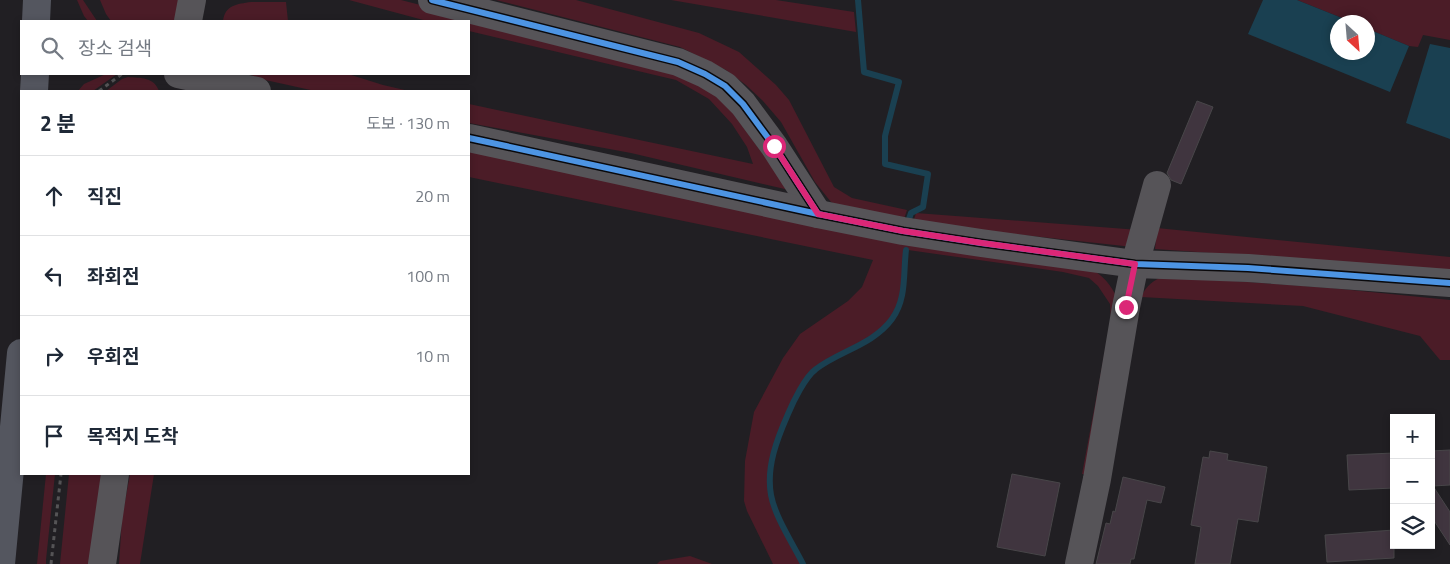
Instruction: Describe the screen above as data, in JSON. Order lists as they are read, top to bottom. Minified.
{"north":"bottom right","page":{"search":"장소 검색","heading":["2 분","도보 · 130 m"],"list":[["직진","20 m"],["좌회전","100 m"],["우회전","10 m"],"목적지 도착"],"map_buttons":["+","−"]}}
